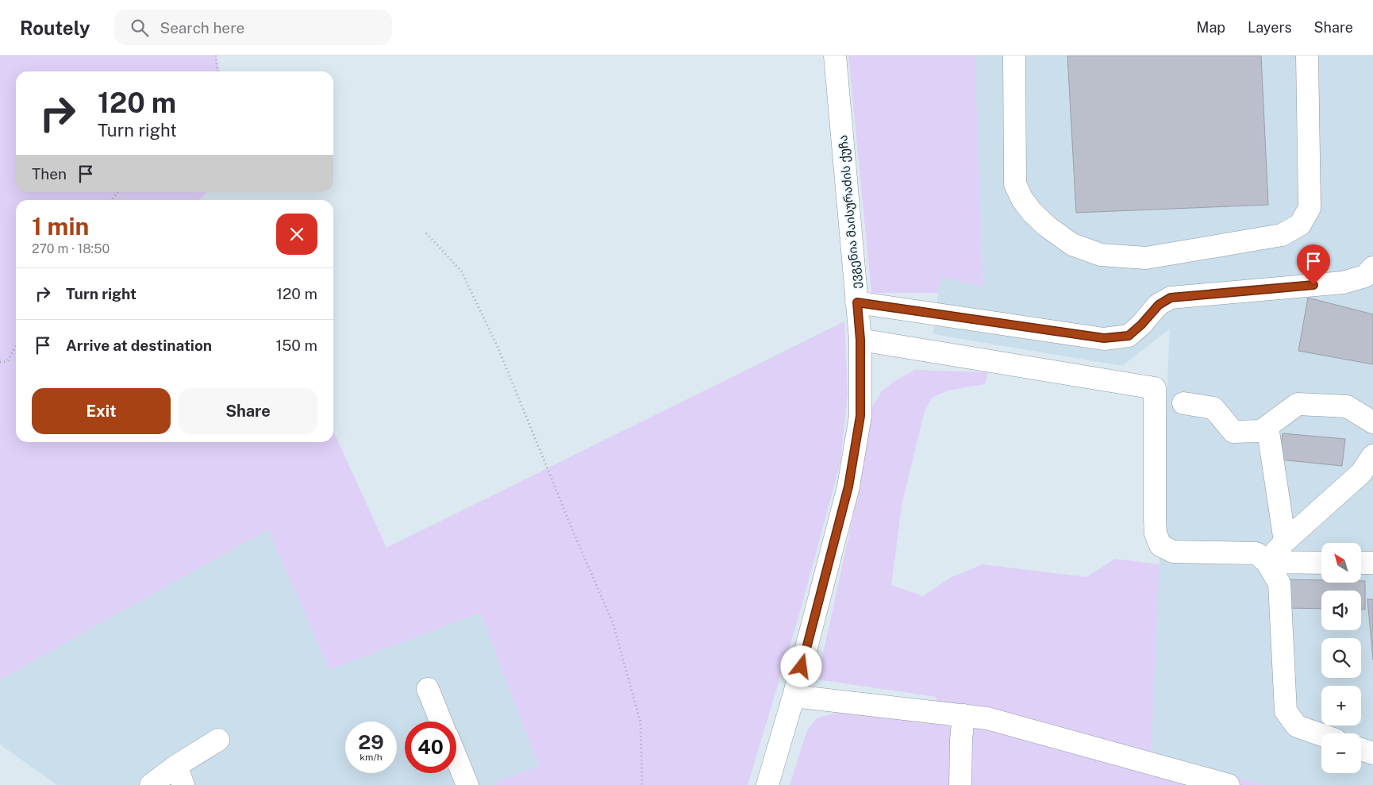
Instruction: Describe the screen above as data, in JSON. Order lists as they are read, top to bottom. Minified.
{"streets":{"street":["ევგენია მაისურაძის ქუჩა"]},"north":"top left","page":{"header":"Routely","search":"Search here","nav":["Map","Layers","Share"],"turn":["120 m","Turn right"],"then":"Then","heading":["1 min","270 m · 18:50"],"list":[{"name":"Turn right","value":"120 m"},{"name":"Arrive at destination","value":"150 m"}],"buttons":["Exit","Share"],"map_buttons":["+","−"],"speed":"29 km/h","limit":"40"}}
